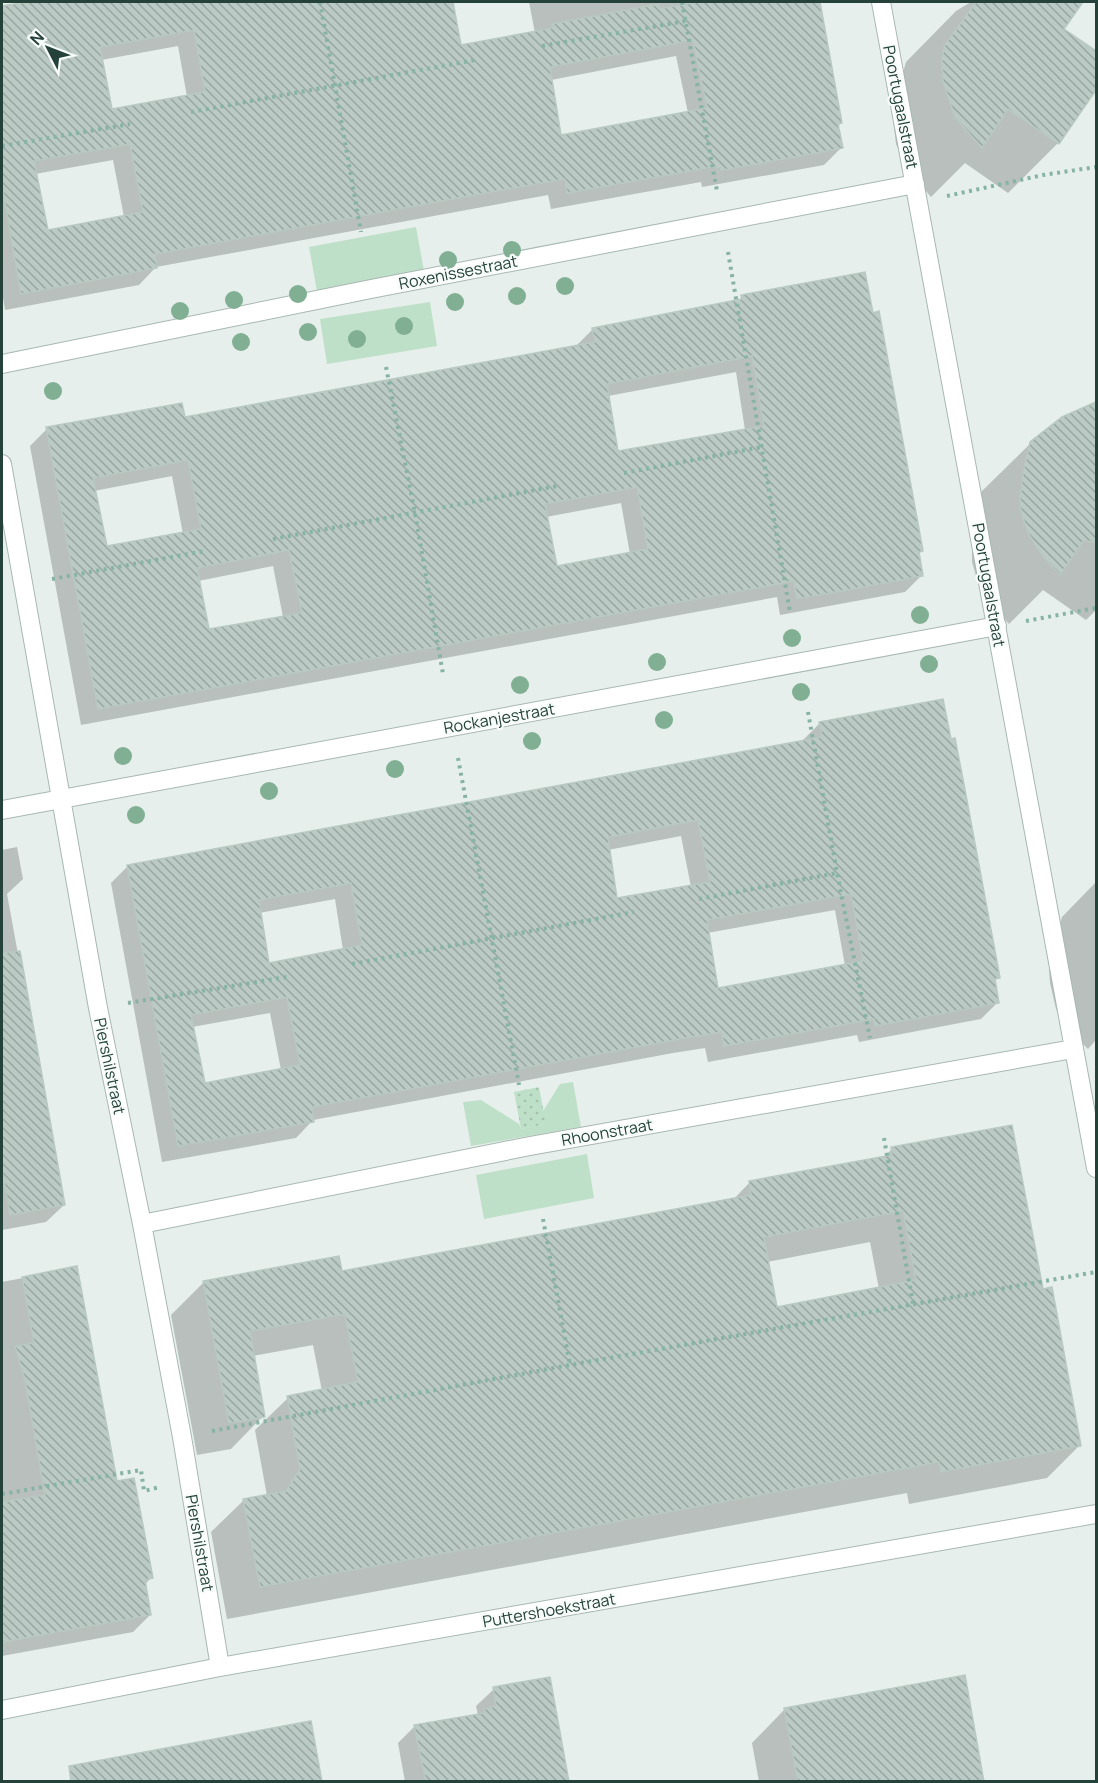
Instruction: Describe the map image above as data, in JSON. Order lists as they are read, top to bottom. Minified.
{"streets":{"street":["Poortugaalstraat","Roxenissestraat","Rockanjestraat","Piershilstraat","Rhoonstraat","Puttershoekstraat"]},"crossings":[["Poortugaalstraat","Roxenissestraat"],["Poortugaalstraat","Rockanjestraat"],["Poortugaalstraat","Rhoonstraat"],["Rockanjestraat","Piershilstraat"],["Piershilstraat","Rhoonstraat"],["Piershilstraat","Puttershoekstraat"]],"north":"top left"}
